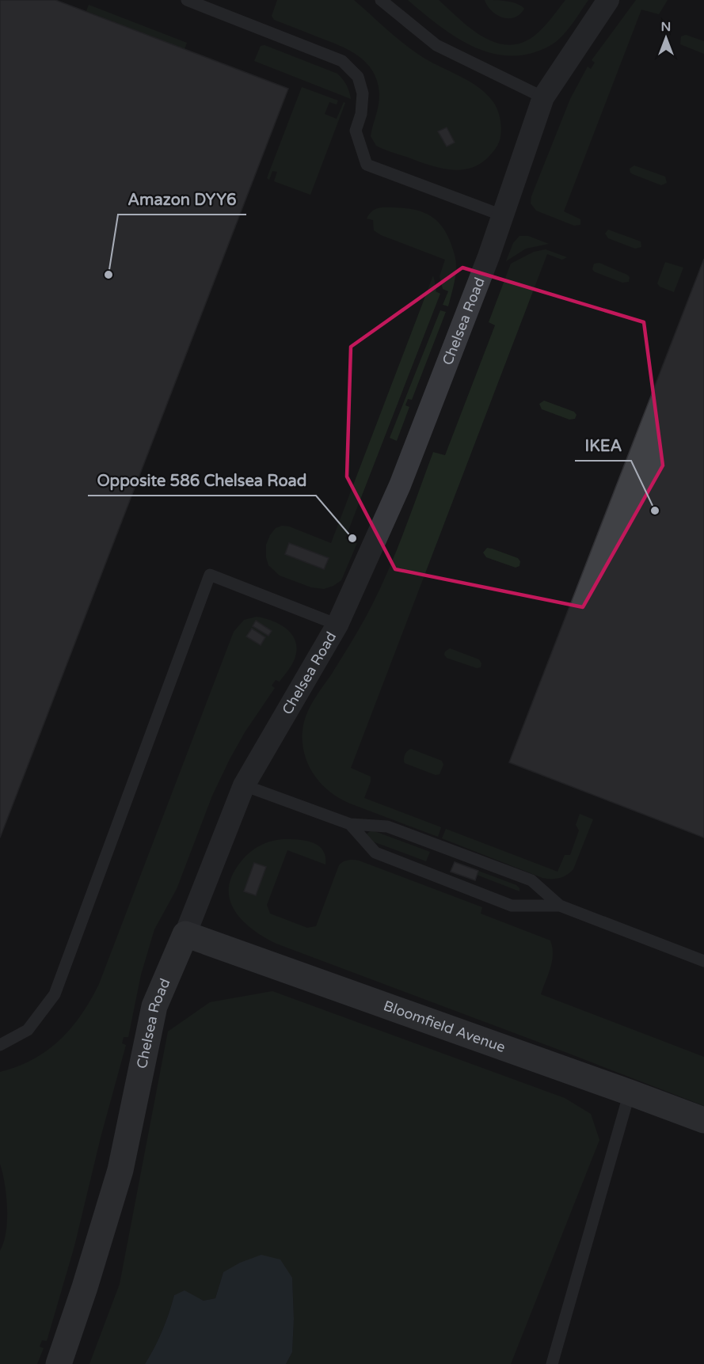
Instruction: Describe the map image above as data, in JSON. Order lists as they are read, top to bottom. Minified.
{"streets":{"street":["Chelsea Road","Bloomfield Avenue"]},"crossings":[["Chelsea Road","Bloomfield Avenue"]],"places":["Amazon DYY6","IKEA","Opposite 586 Chelsea Road"],"north":"top"}
